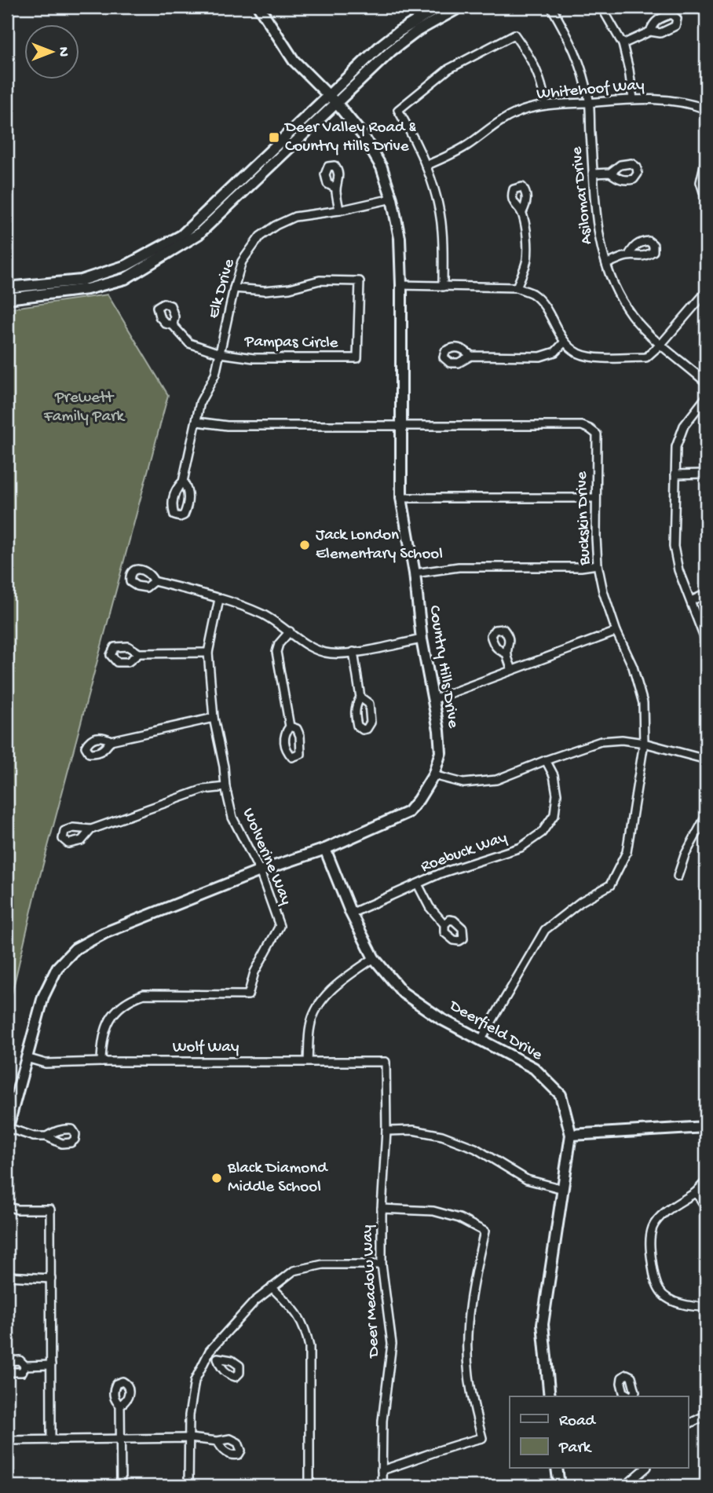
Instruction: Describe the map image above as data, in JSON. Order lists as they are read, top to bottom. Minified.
{"streets":{"street":["Whitehoof Way","Asilomar Drive","Elk Drive","Pampas Circle","Buckskin Drive","Country Hills Drive","Roebuck Way","Wolverine Way","Deerfield Drive","Wolf Way","Deer Meadow Way"]},"crossings":[["Whitehoof Way","Asilomar Drive"],["Elk Drive","Pampas Circle"],["Elk Drive","Buckskin Drive"],["Elk Drive","Country Hills Drive"],["Buckskin Drive","Country Hills Drive"],["Buckskin Drive","Deerfield Drive"],["Country Hills Drive","Wolverine Way"],["Country Hills Drive","Deerfield Drive"],["Country Hills Drive","Wolf Way"],["Roebuck Way","Deerfield Drive"],["Wolverine Way","Wolf Way"],["Wolf Way","Deer Meadow Way"]],"parks":["Prewett Family Park"],"places":{"transit":["Deer Valley Road & Country Hills Drive"],"other":["Jack London Elementary School","Black Diamond Middle School"]},"legend":["Road","Park"],"north":"right"}
